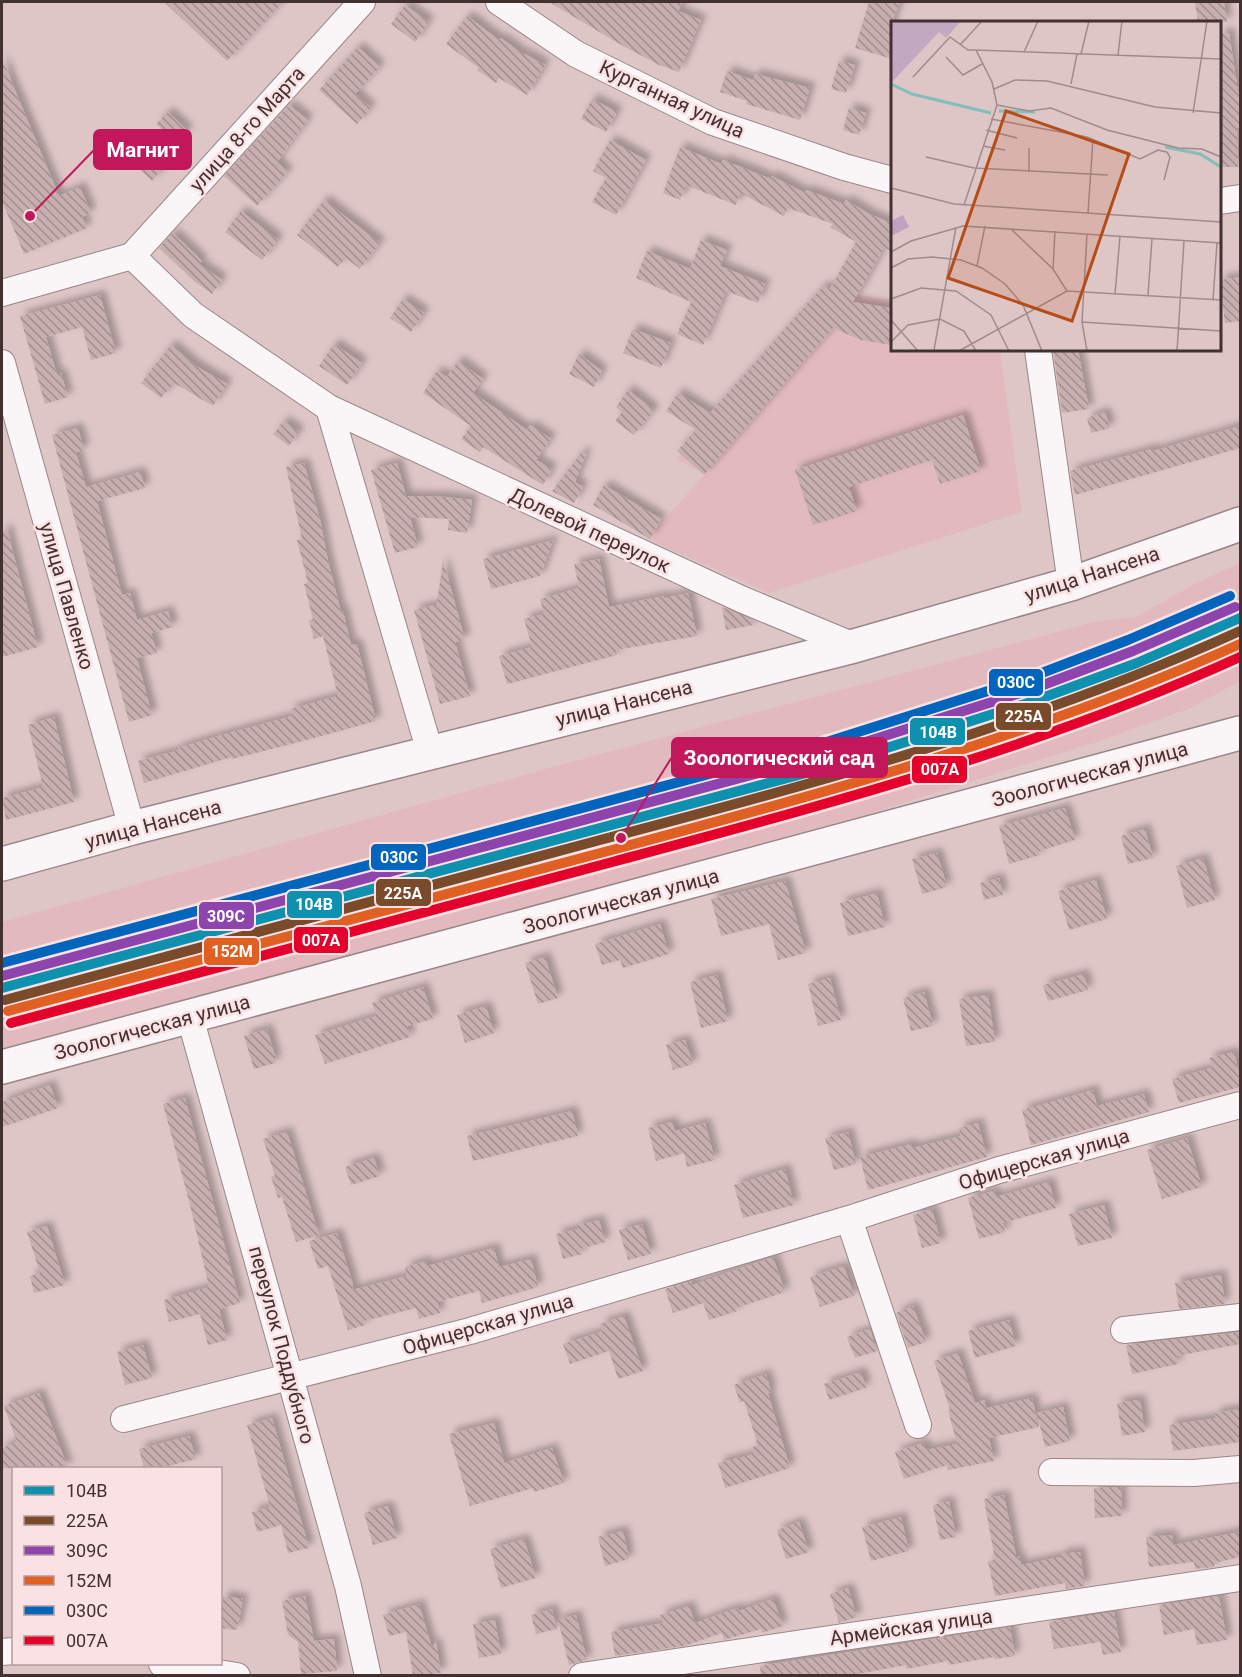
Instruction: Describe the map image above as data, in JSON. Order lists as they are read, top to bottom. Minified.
{"streets":{"main road":["улица Нансена","Зоологическая улица"],"street":["Курганная улица","улица 8-го Марта","Долевой переулок","улица Павленко","Офицерская улица","переулок Поддубного","Армейская улица"]},"crossings":[["улица 8-го Марта","Долевой переулок"],["Долевой переулок","улица Нансена"],["улица Нансена","улица Павленко"],["Зоологическая улица","переулок Поддубного"],["Офицерская улица","переулок Поддубного"]],"places":["Магнит","Зоологический сад"],"lines":["transit line 030C","transit line 309С","transit line 104В","transit line 225А","transit line 152М","transit line 007А"],"legend":["104В","225А","309С","152М","030C","007А"]}
